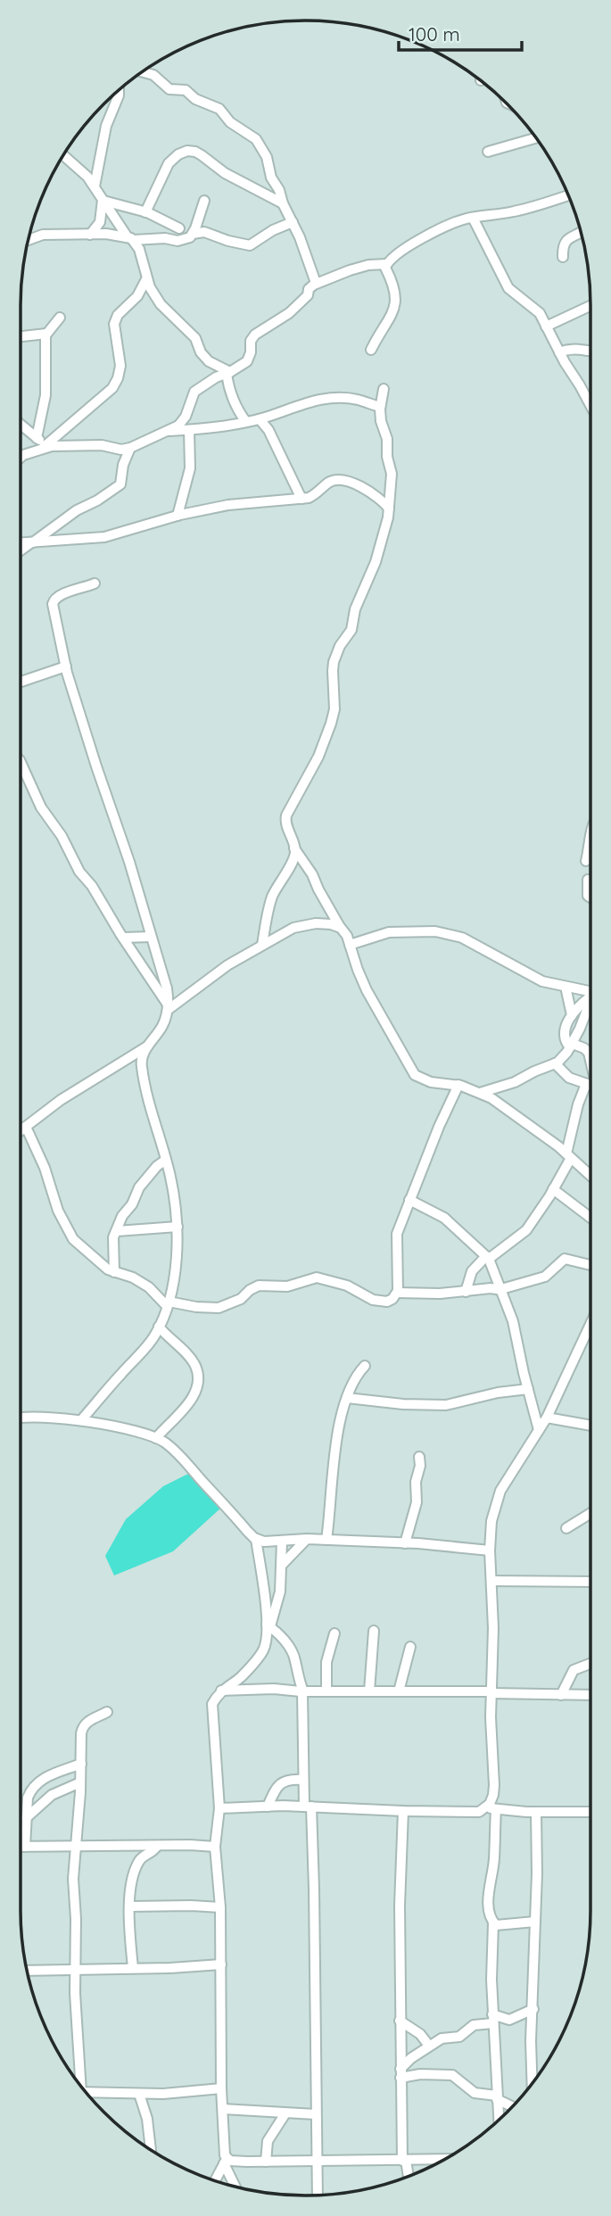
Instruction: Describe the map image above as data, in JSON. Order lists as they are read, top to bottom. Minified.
{"scale_bar":"100 m"}
